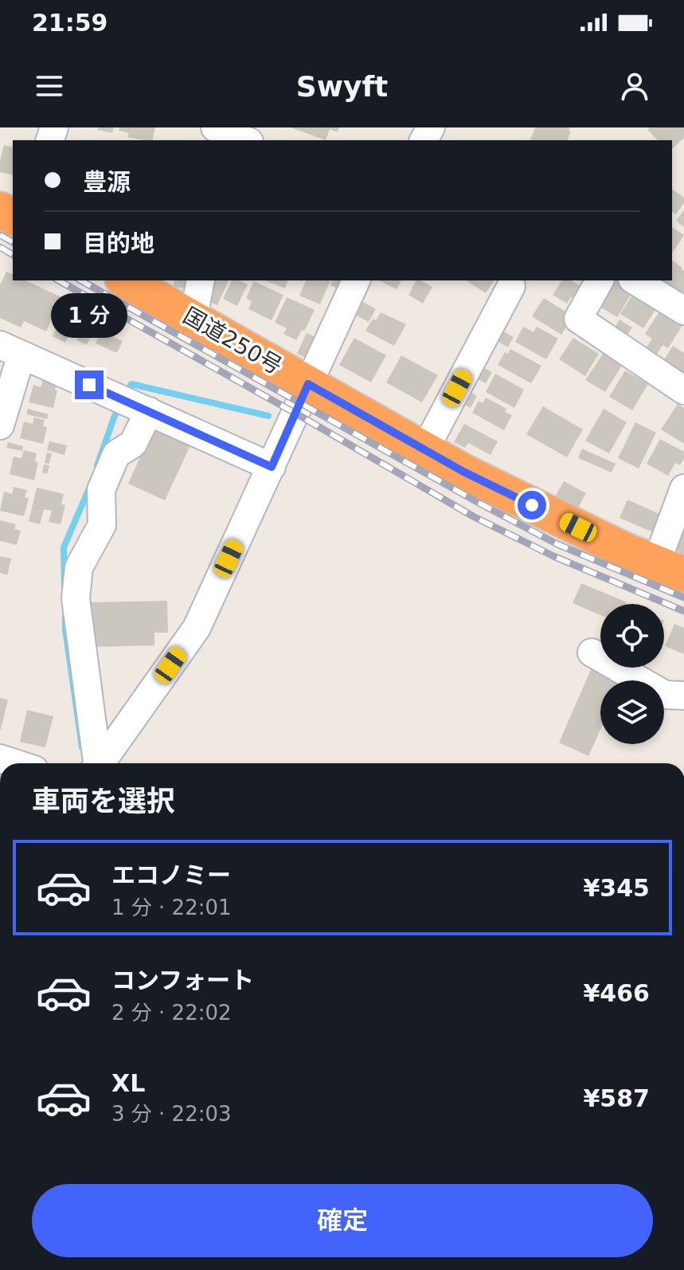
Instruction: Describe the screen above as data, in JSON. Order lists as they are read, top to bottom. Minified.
{"streets":{"highway":["国道250号"]},"page":{"status":"21:59","header":"Swyft","banner":["豊源","目的地"],"bubble":"1 分","heading":"車両を選択","list":[{"name":"エコノミー","note":"1 分 · 22:01","value":"¥345"},{"name":"コンフォート","note":"2 分 · 22:02","value":"¥466"},{"name":"XL","note":"3 分 · 22:03","value":"¥587"}],"buttons":"確定"}}
